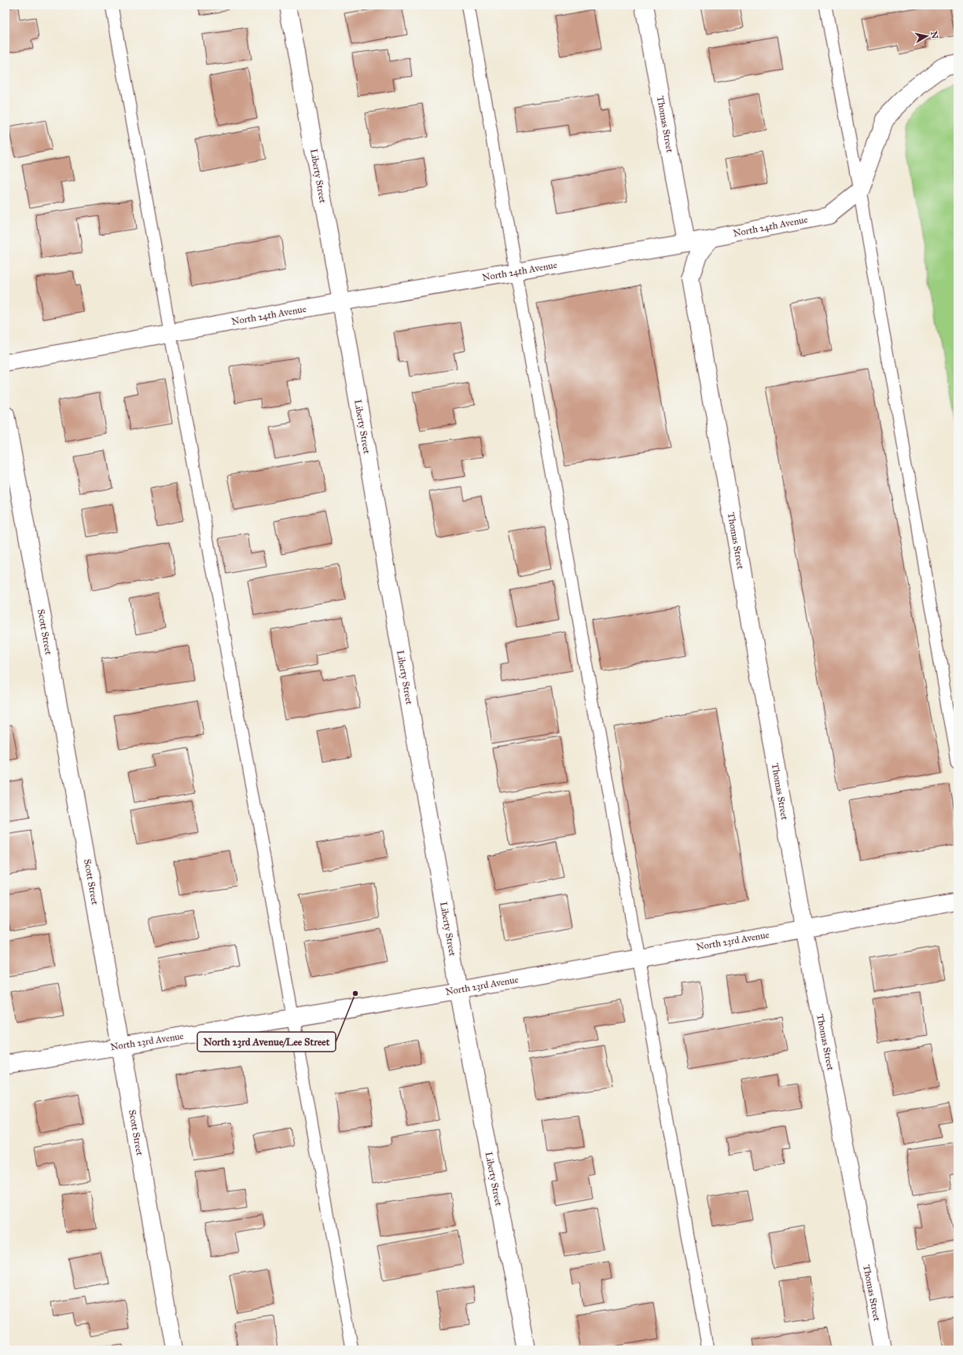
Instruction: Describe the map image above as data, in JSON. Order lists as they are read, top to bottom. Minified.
{"streets":{"street":["Thomas Street","Liberty Street","North 24th Avenue","Scott Street","North 23rd Avenue"]},"crossings":[["Thomas Street","North 24th Avenue"],["Thomas Street","North 23rd Avenue"],["Liberty Street","North 24th Avenue"],["Liberty Street","North 23rd Avenue"],["Scott Street","North 23rd Avenue"]],"places":["North 23rd Avenue/Lee Street"],"north":"right"}
